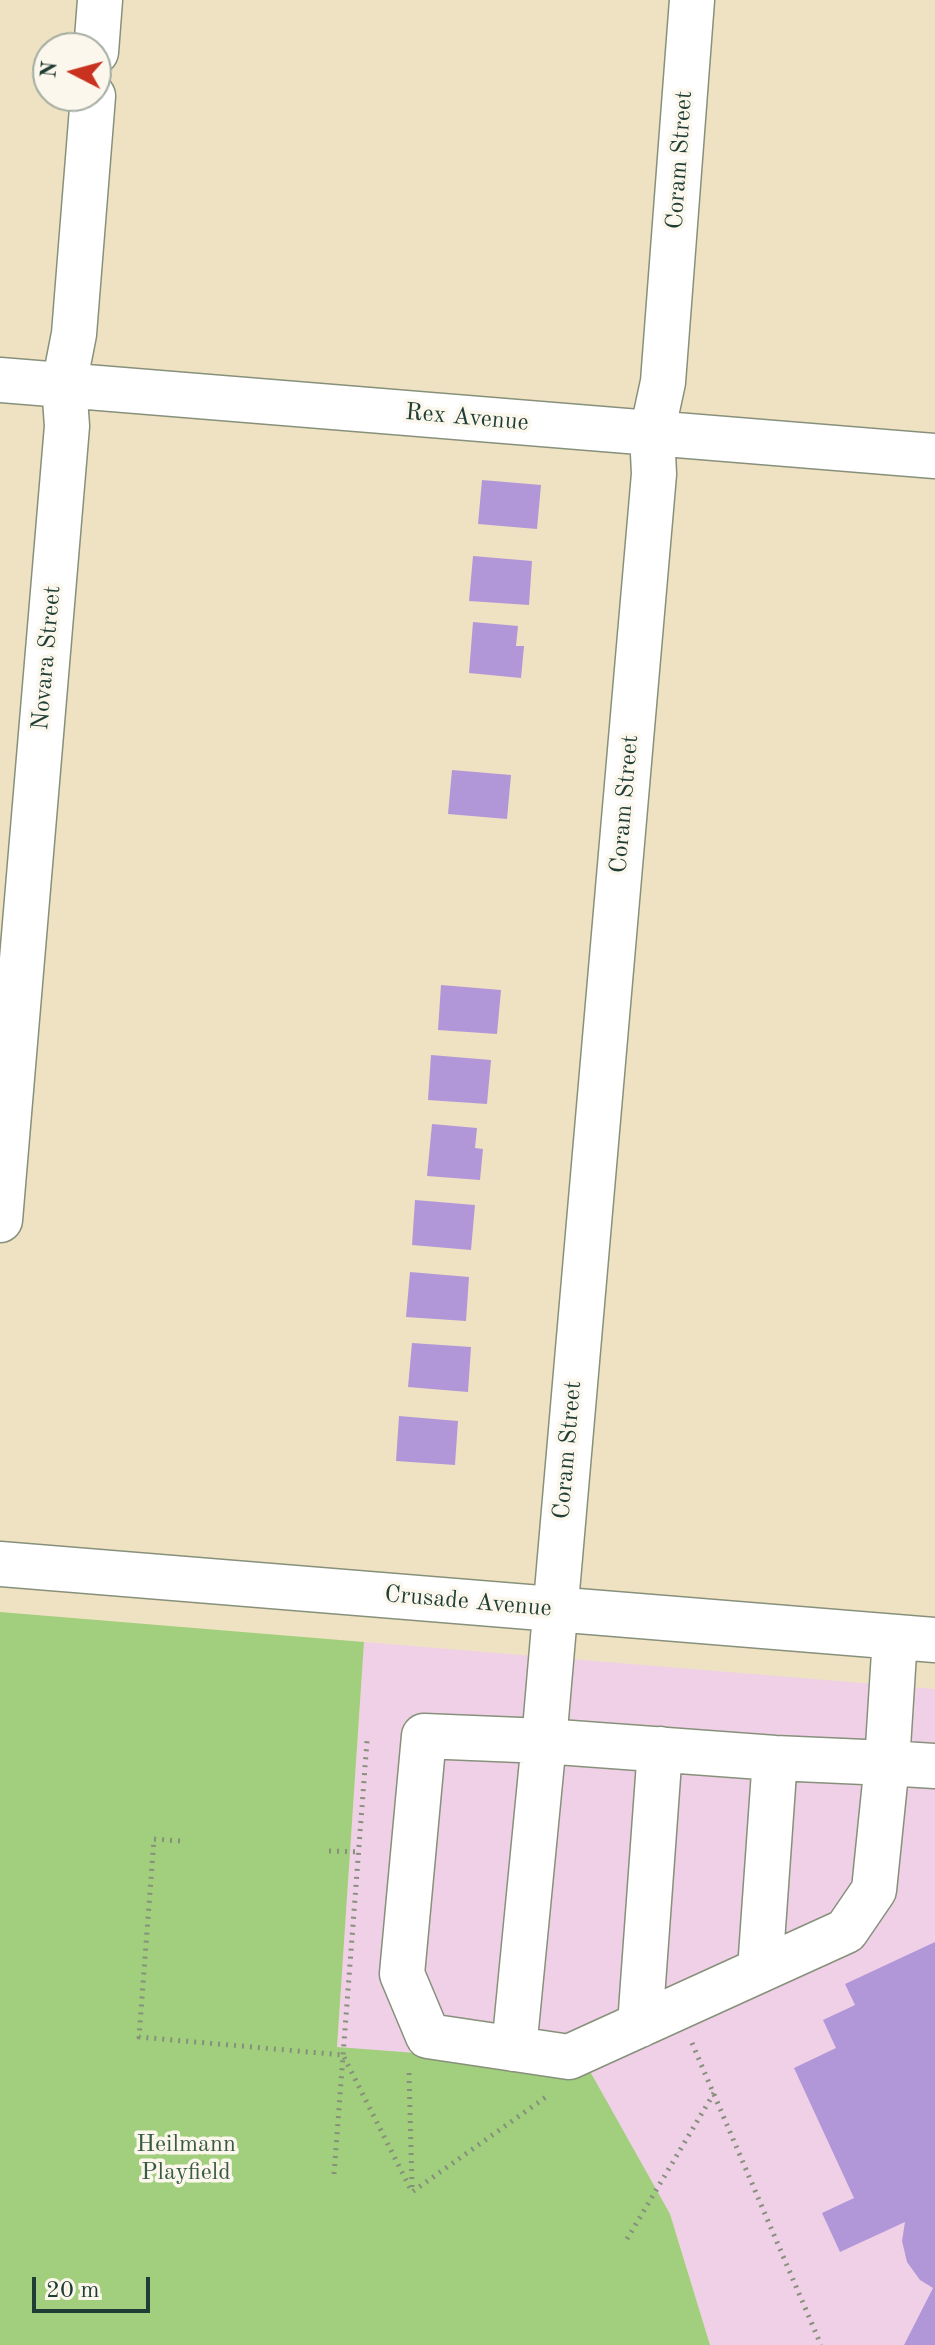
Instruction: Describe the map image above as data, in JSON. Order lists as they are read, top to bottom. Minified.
{"streets":{"street":["Coram Street","Rex Avenue","Novara Street","Crusade Avenue"]},"crossings":[["Coram Street","Rex Avenue"],["Coram Street","Crusade Avenue"],["Rex Avenue","Novara Street"]],"parks":["Heilmann Playfield"],"scale_bar":"20 m","north":"left"}
